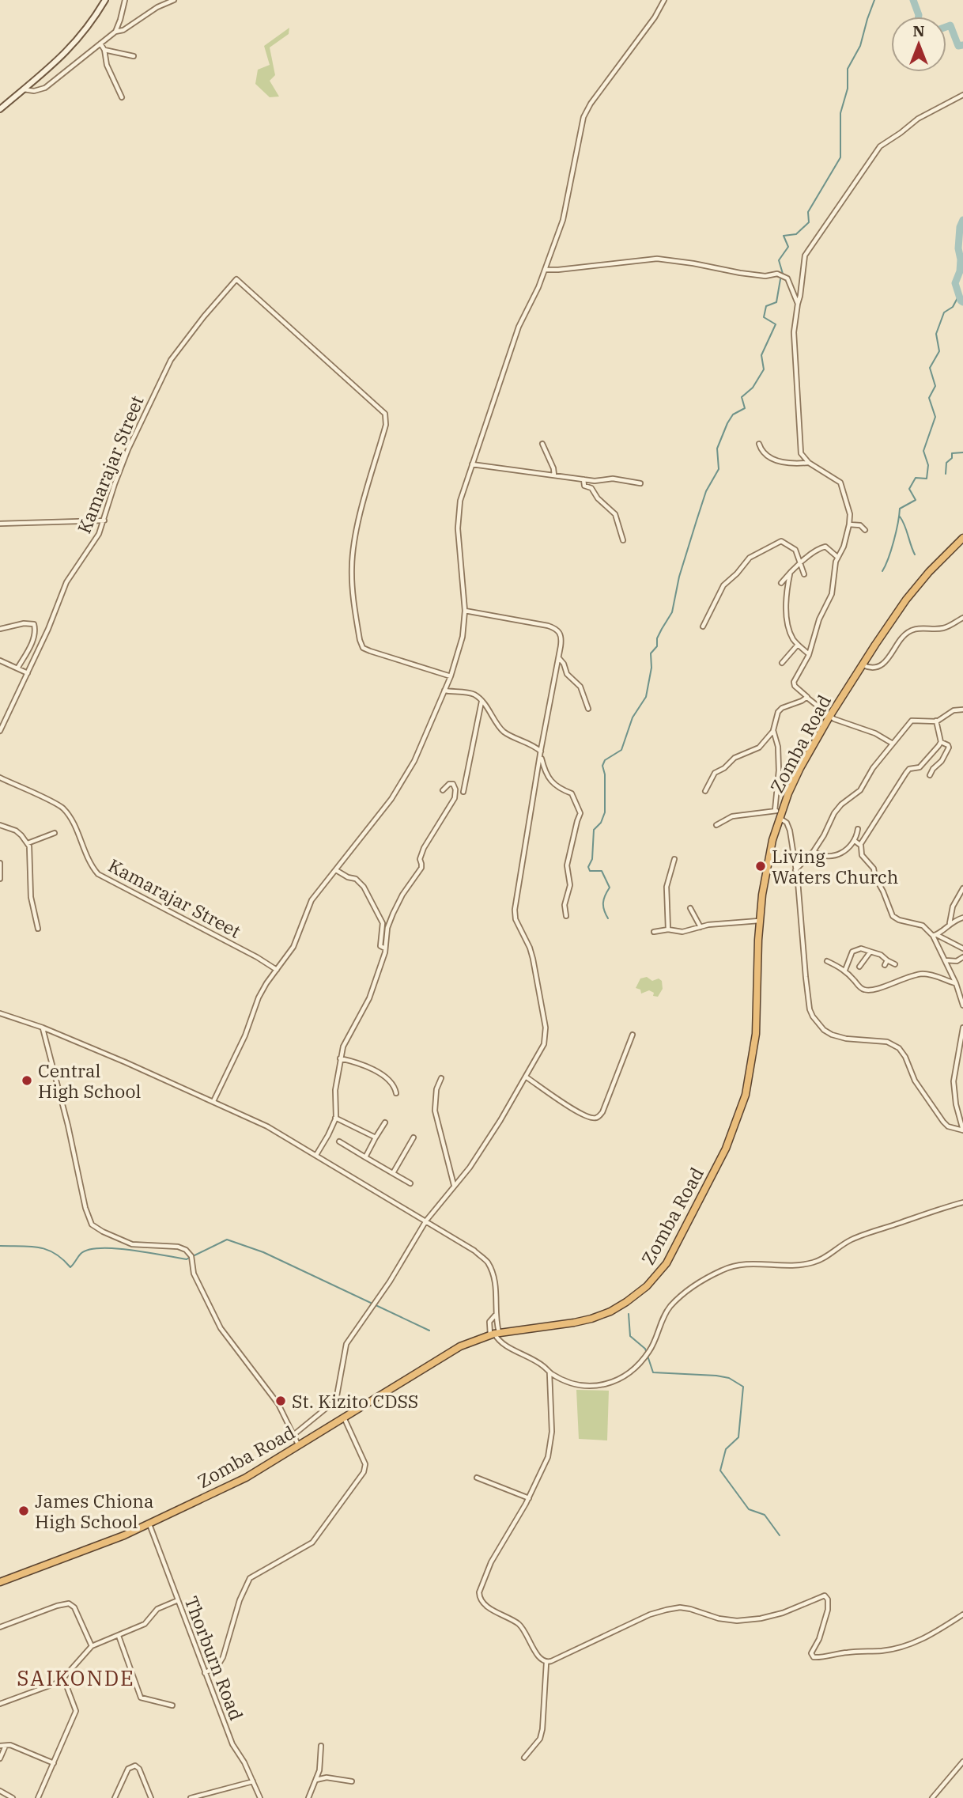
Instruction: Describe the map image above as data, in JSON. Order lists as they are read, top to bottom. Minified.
{"streets":{"highway":["Zomba Road"],"street":["Kamarajar Street","Thorburn Road"]},"crossings":[["Zomba Road","Thorburn Road"]],"districts":["SAIKONDE"],"places":["Living Waters Church","Central High School","St. Kizito CDSS","James Chiona High School"],"north":"top"}
